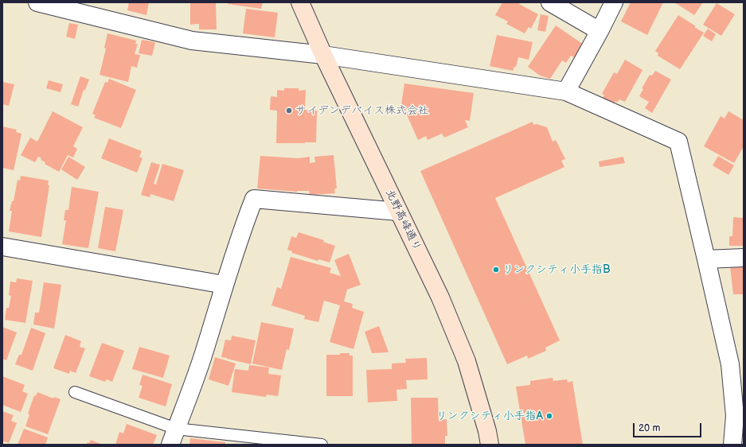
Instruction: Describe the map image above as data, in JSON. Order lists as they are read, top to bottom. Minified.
{"streets":{"street":["北野高峰通り"]},"places":["サイデンデバイス株式会社","リンクシティ小手指B","リンクシティ小手指A"],"scale_bar":"20 m"}
